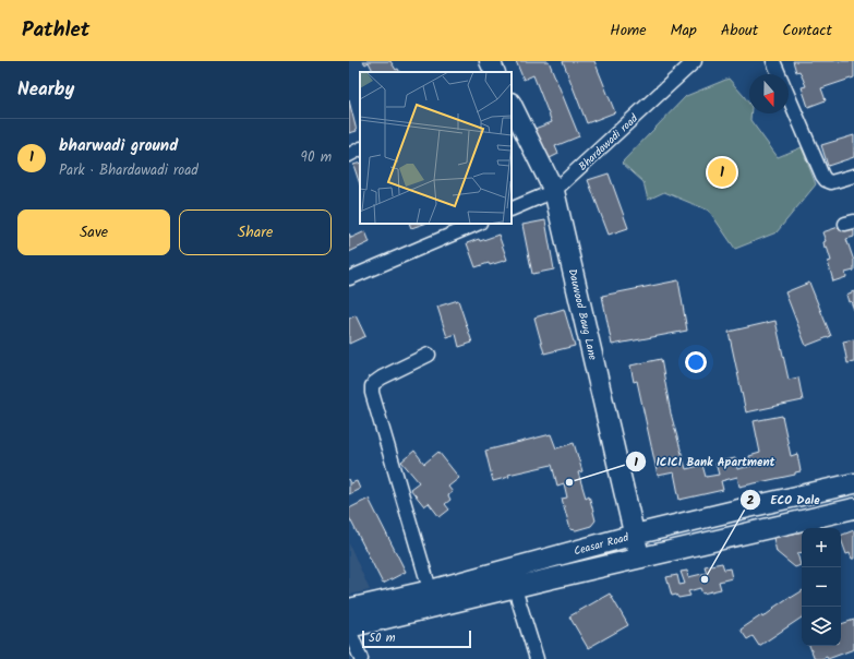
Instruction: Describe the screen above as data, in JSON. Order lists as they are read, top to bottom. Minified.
{"streets":{"main road":["Dauwood Baug Lane","Ceasar Road"],"street":["Bhardawadi road"]},"crossings":[["Bhardawadi road","Dauwood Baug Lane"],["Dauwood Baug Lane","Ceasar Road"]],"places":["ICICI Bank Apartment","ECO Dale"],"scale_bar":"50 m","north":"bottom","page":{"header":"Pathlet","nav":["Home","Map","About","Contact"],"heading":"Nearby","list":[{"mark":"1","name":"bharwadi ground","note":"Park · Bhardawadi road","value":"90 m"}],"pins":"1","buttons":["Save","Share"],"map_buttons":["+","−"],"scale":"50 m"}}
